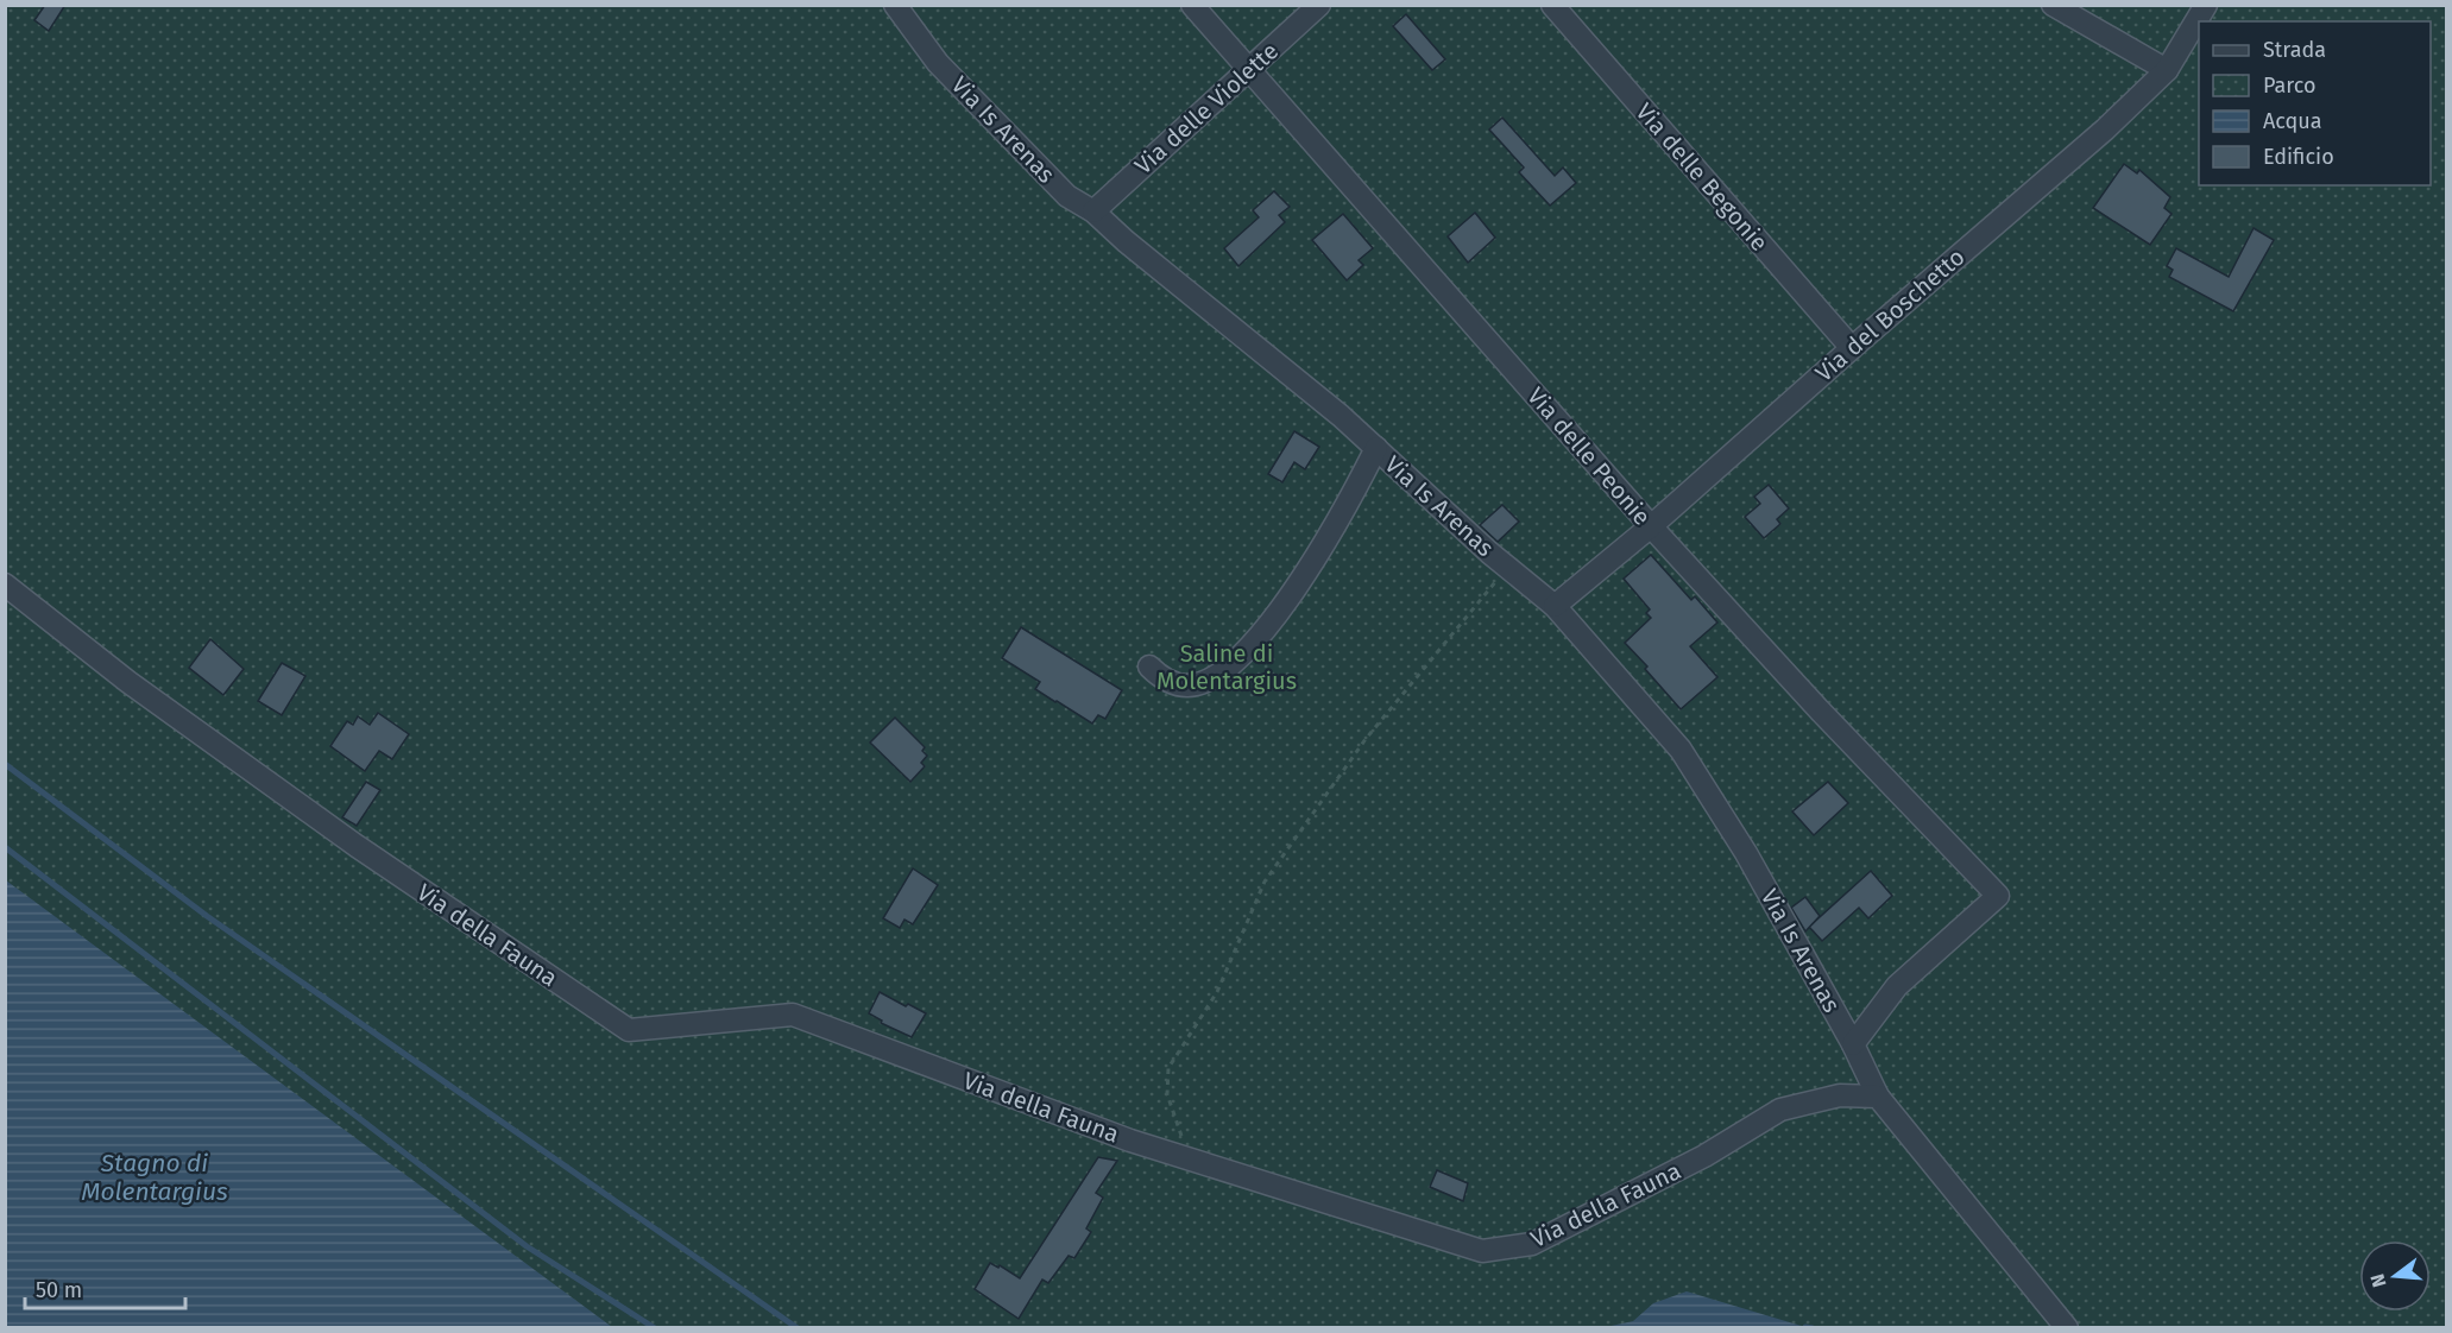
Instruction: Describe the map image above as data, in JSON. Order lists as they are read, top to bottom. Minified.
{"streets":{"street":["Via delle Violette","Via Is Arenas","Via delle Begonie","Via del Boschetto","Via delle Peonie","Via della Fauna"]},"crossings":[["Via delle Violette","Via Is Arenas"],["Via delle Violette","Via delle Peonie"],["Via Is Arenas","Via del Boschetto"],["Via Is Arenas","Via delle Peonie"],["Via Is Arenas","Via della Fauna"],["Via delle Begonie","Via del Boschetto"],["Via del Boschetto","Via delle Peonie"]],"water":["Stagno di Molentargius"],"parks":["Saline di Molentargius"],"legend":["Strada","Parco","Acqua","Edificio"],"scale_bar":"50 m","north":"left"}
